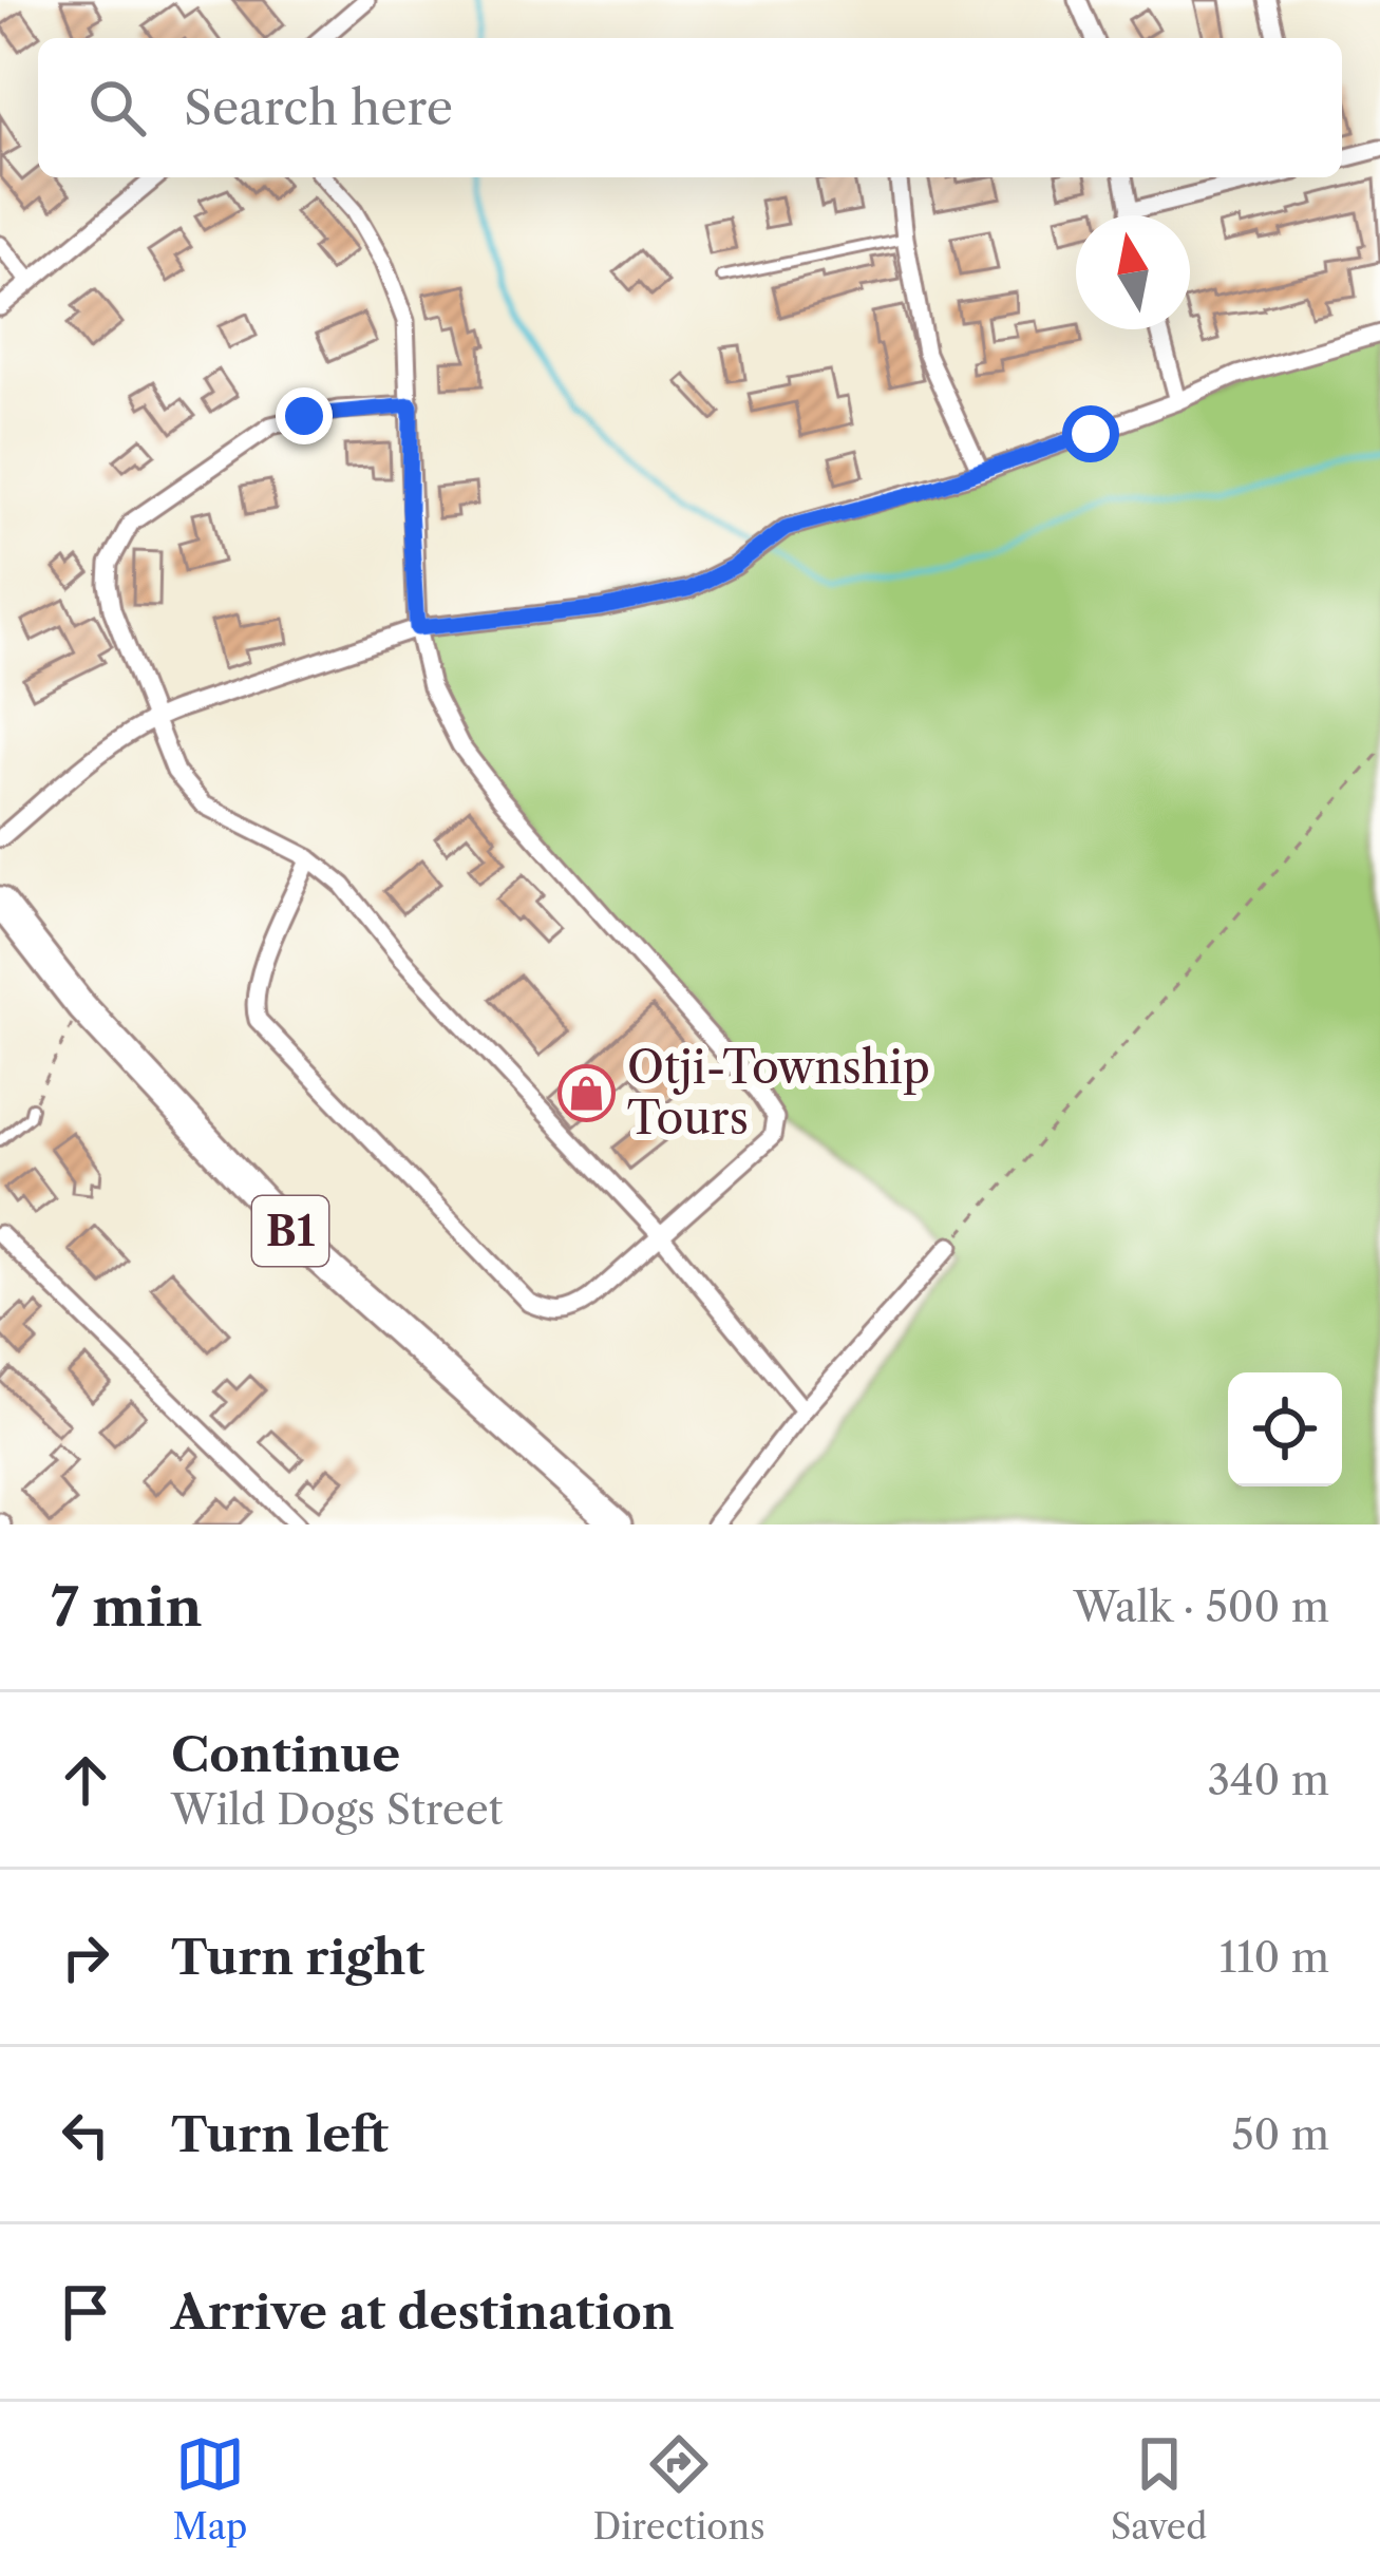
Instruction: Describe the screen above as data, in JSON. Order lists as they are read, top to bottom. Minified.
{"streets":{"highway":["B1"]},"places":{"shop":["Otji-Township Tours"]},"north":"top","page":{"search":"Search here","heading":["7 min","Walk · 500 m"],"list":[["Continue","Wild Dogs Street","340 m"],["Turn right","110 m"],["Turn left","50 m"],"Arrive at destination"],"nav":["Map","Directions","Saved"]}}
